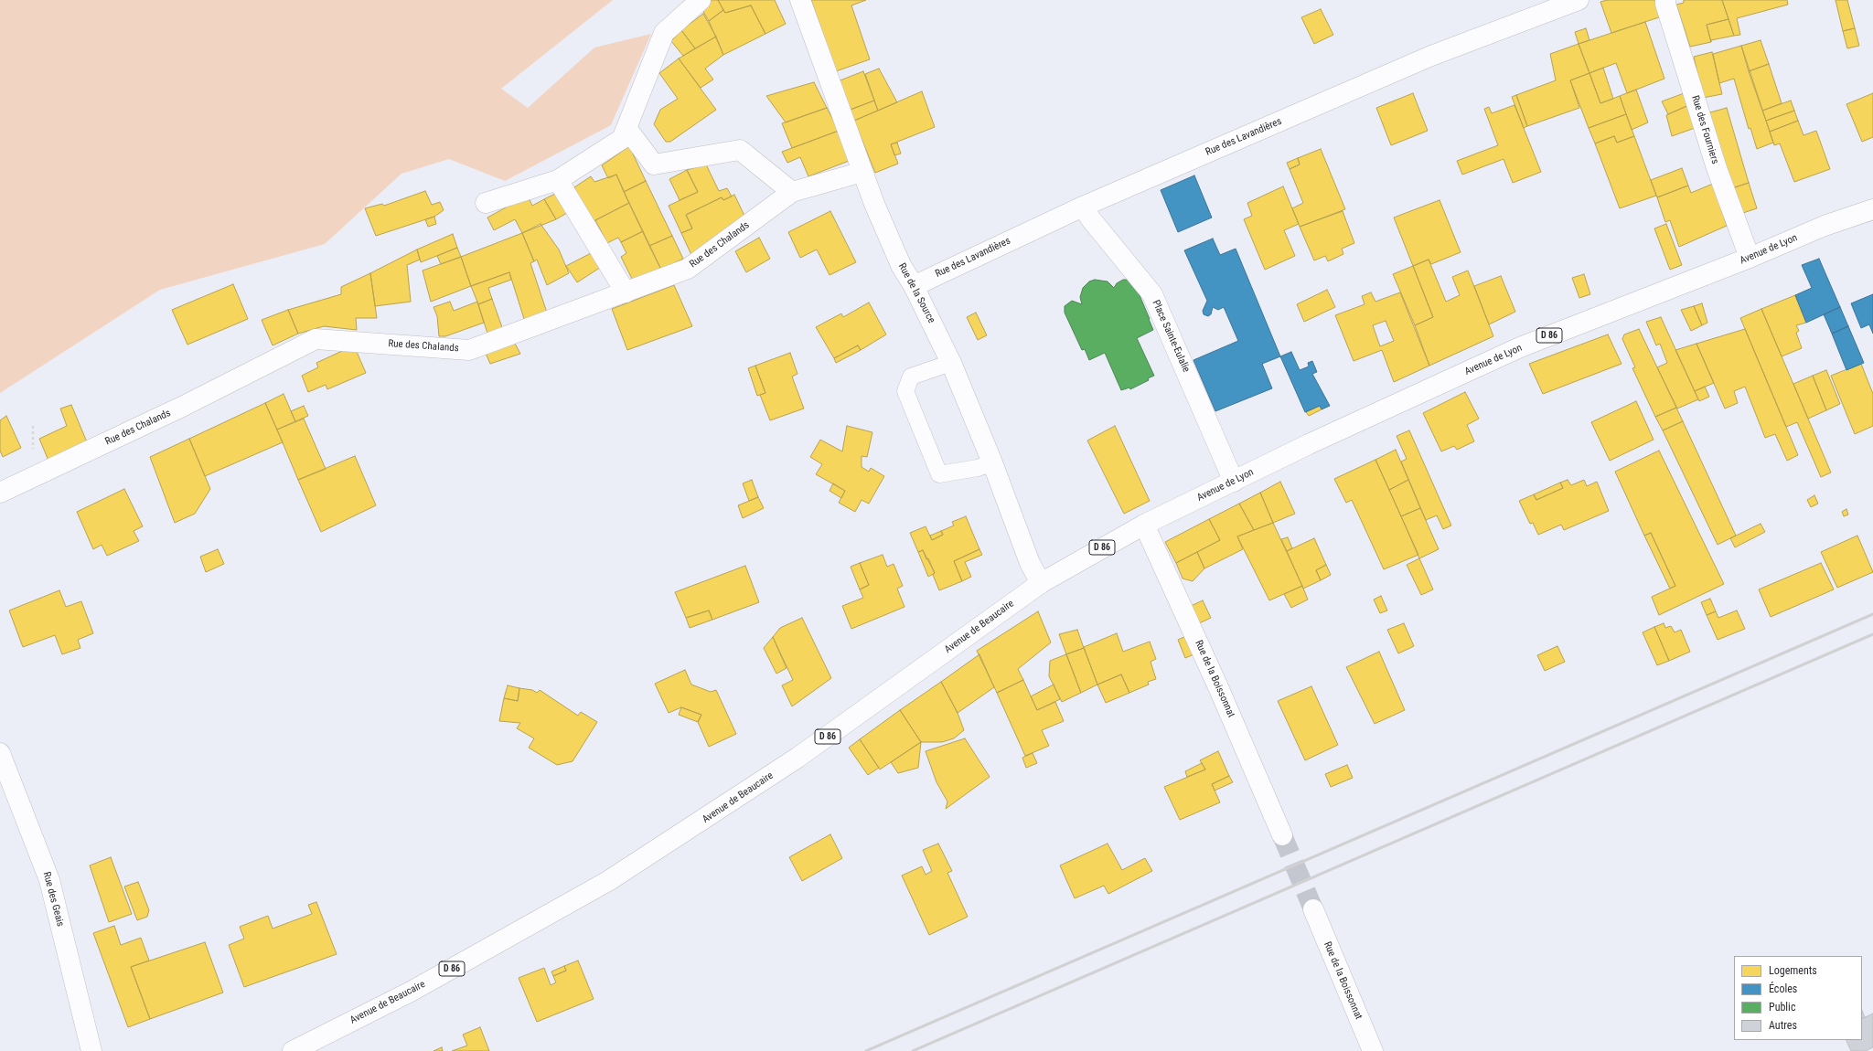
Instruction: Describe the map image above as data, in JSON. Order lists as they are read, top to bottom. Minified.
{"streets":{"street":["Rue des Fourniers","Rue des Lavandières","Rue des Chalands","Avenue de Lyon","Rue de la Source","D 86","Place Sainte-Eulalie","Avenue de Beaucaire","Rue de la Boissonnat","Rue des Geais"]},"crossings":[["Rue des Fourniers","Avenue de Lyon"],["Rue des Lavandières","Rue de la Source"],["Rue des Lavandières","Place Sainte-Eulalie"],["Rue des Chalands","Rue de la Source"],["Avenue de Lyon","Place Sainte-Eulalie"],["Avenue de Lyon","Avenue de Beaucaire"],["Rue de la Source","Avenue de Beaucaire"],["Avenue de Beaucaire","Rue de la Boissonnat"]],"legend":["Logements","Écoles","Public","Autres"]}
